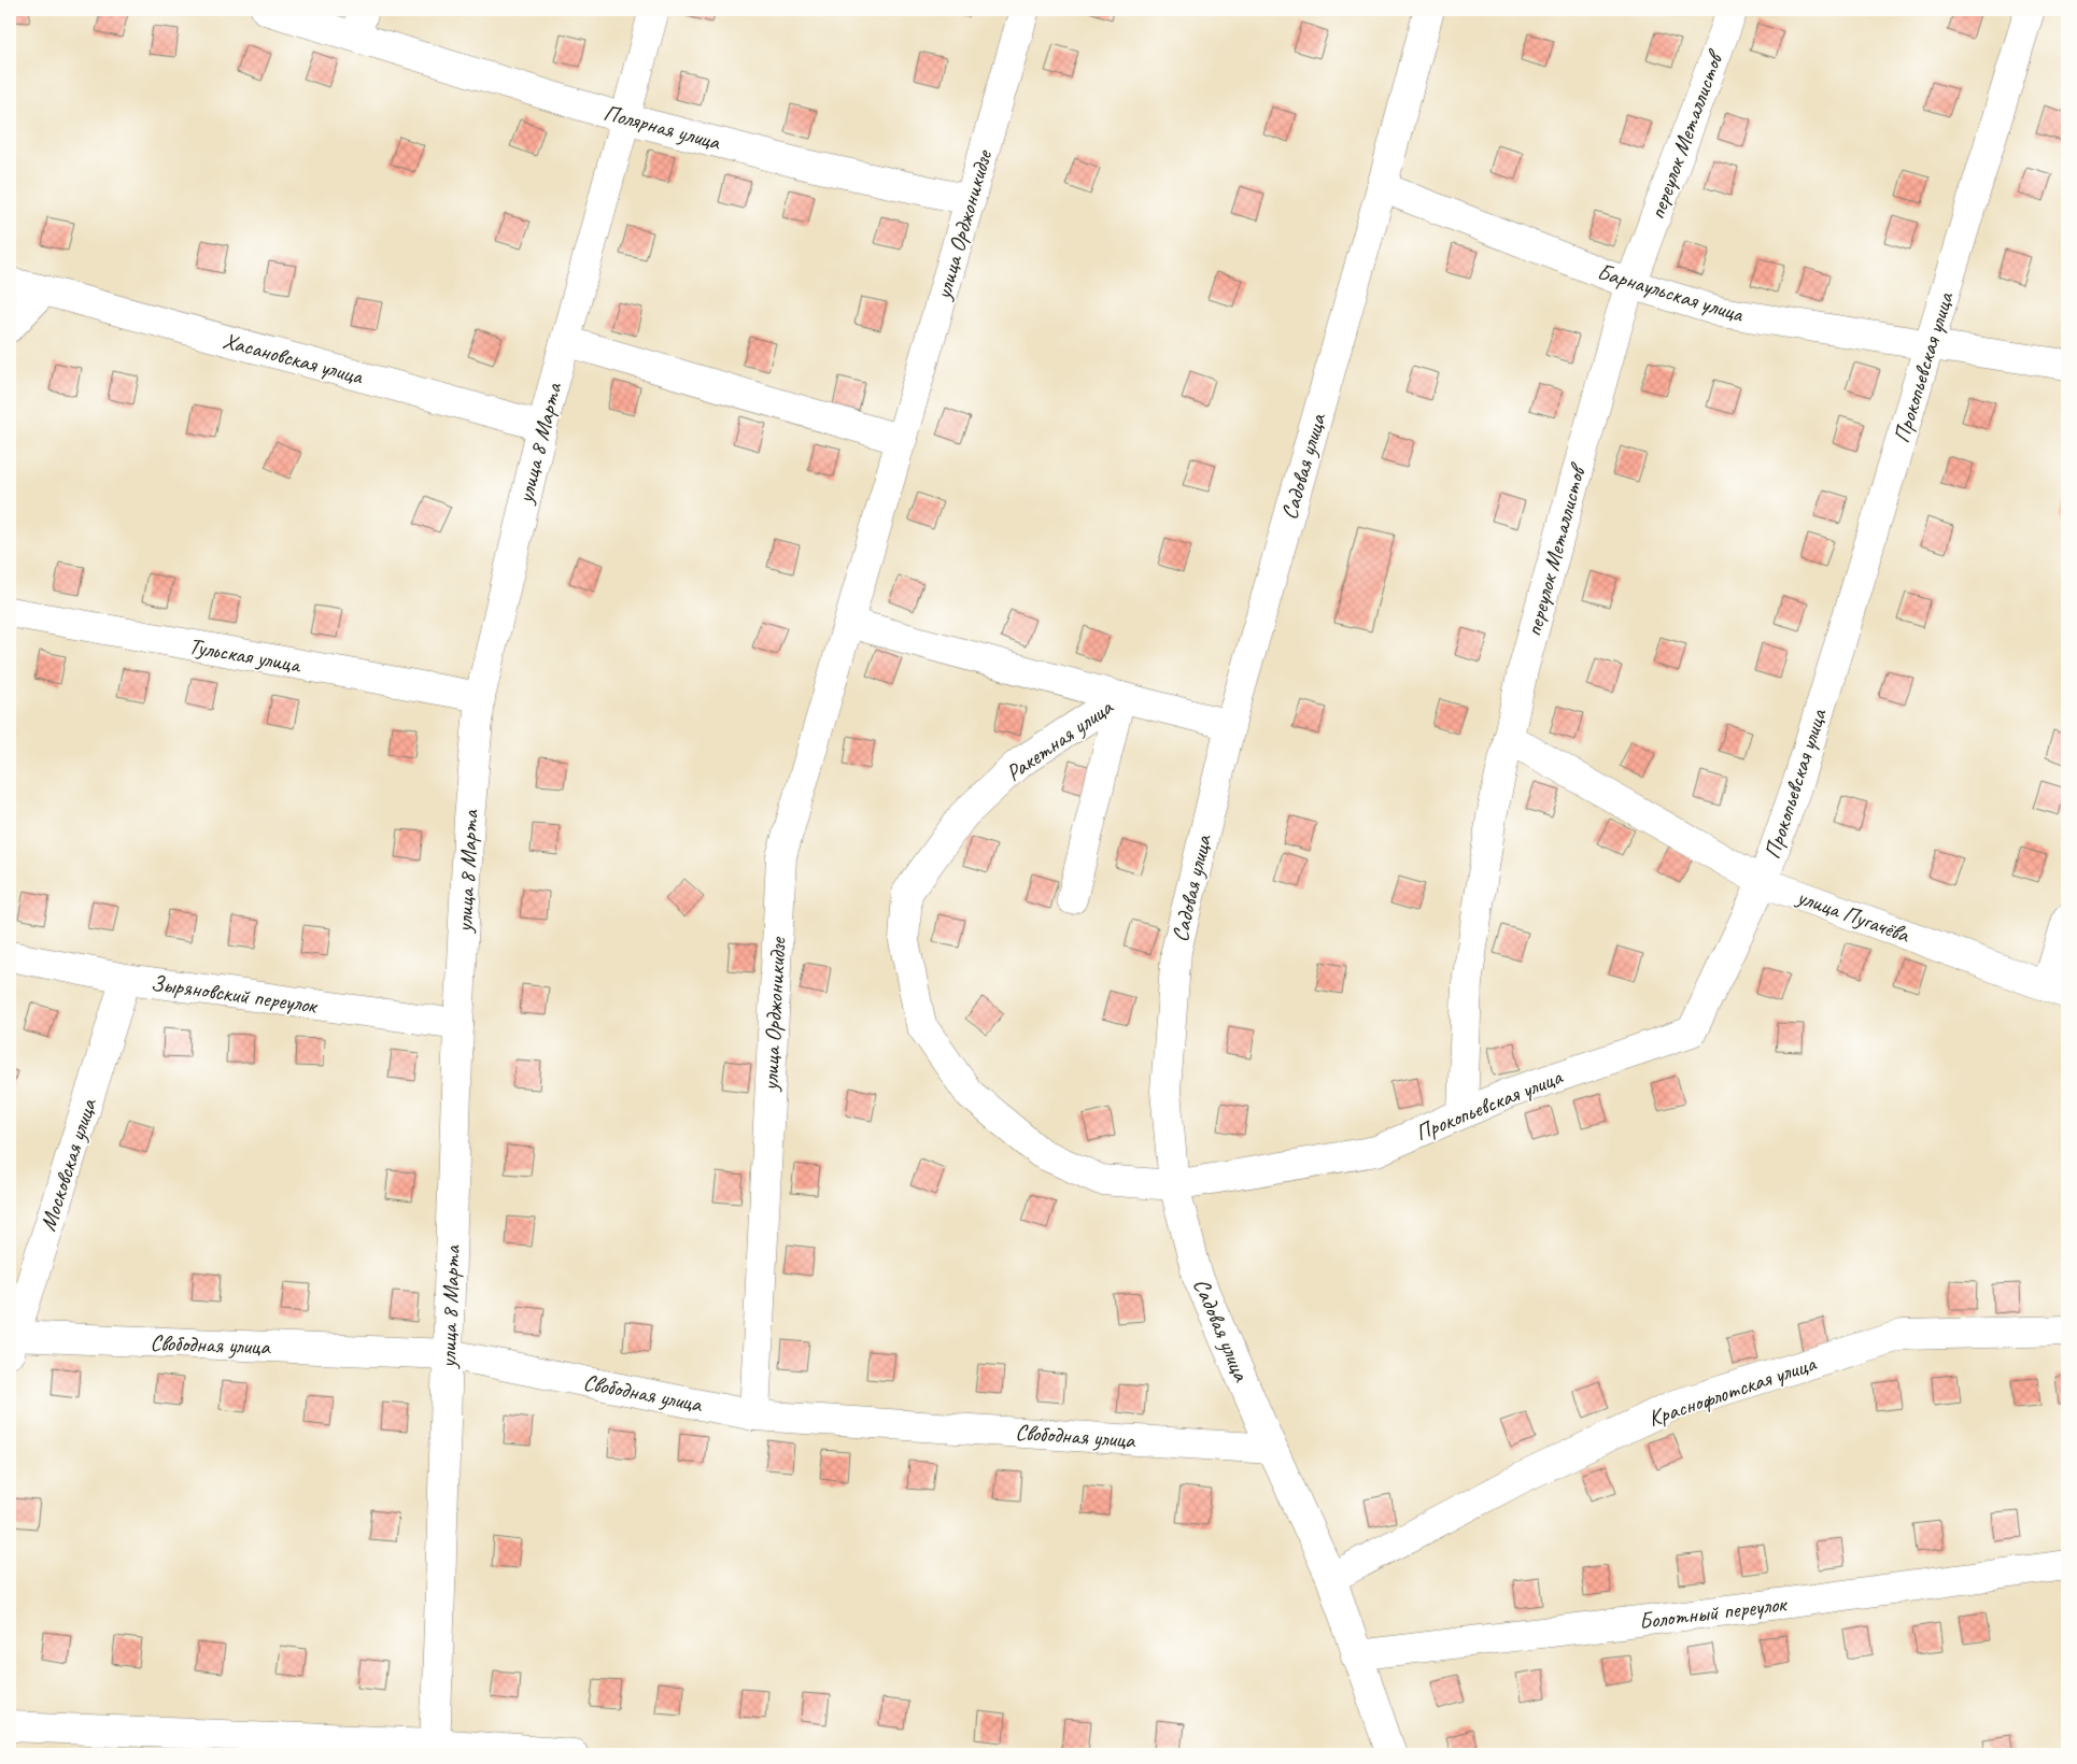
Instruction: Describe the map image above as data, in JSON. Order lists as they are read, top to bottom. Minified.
{"streets":{"street":["Полярная улица","переулок Металлистов","улица Орджоникидзе","Барнаульская улица","Хасановская улица","Прокопьевская улица","улица 8 Марта","Садовая улица","Тульская улица","Ракетная улица","улица Пугачёва","Зыряновский переулок","Московская улица","Свободная улица","Краснофлотская улица","Болотный переулок"]},"crossings":[["Полярная улица","улица Орджоникидзе"],["Полярная улица","улица 8 Марта"],["переулок Металлистов","Барнаульская улица"],["переулок Металлистов","Прокопьевская улица"],["переулок Металлистов","улица Пугачёва"],["улица Орджоникидзе","Свободная улица"],["Барнаульская улица","Прокопьевская улица"],["Барнаульская улица","Садовая улица"],["Хасановская улица","улица 8 Марта"],["Прокопьевская улица","Садовая улица"],["Прокопьевская улица","Ракетная улица"],["Прокопьевская улица","улица Пугачёва"],["улица 8 Марта","Тульская улица"],["улица 8 Марта","Зыряновский переулок"],["улица 8 Марта","Свободная улица"],["Садовая улица","Ракетная улица"],["Садовая улица","Свободная улица"],["Садовая улица","Краснофлотская улица"],["Садовая улица","Болотный переулок"],["Зыряновский переулок","Московская улица"],["Московская улица","Свободная улица"]]}
